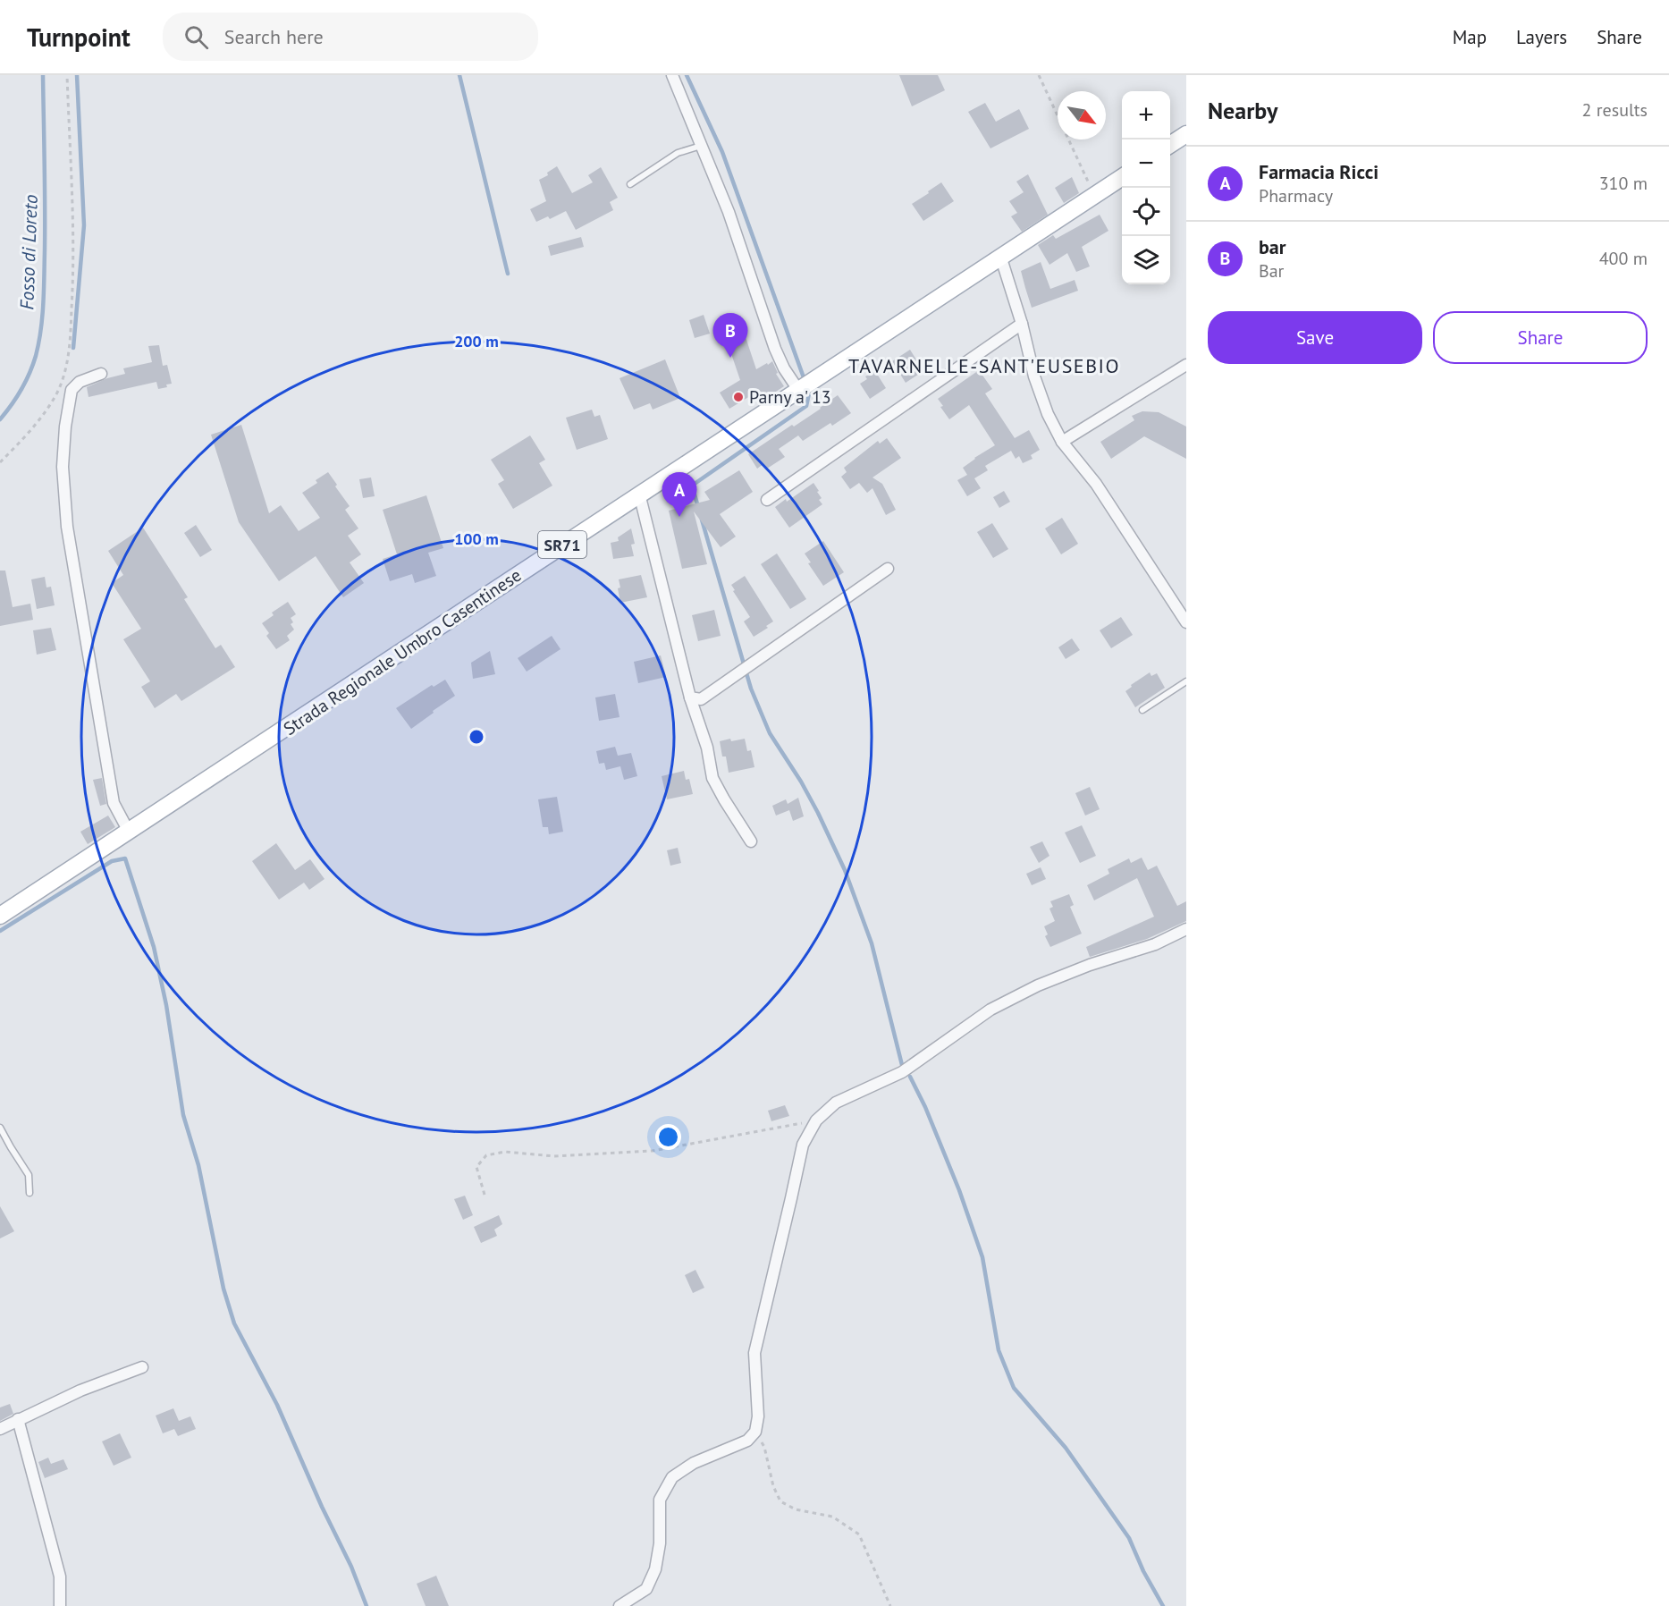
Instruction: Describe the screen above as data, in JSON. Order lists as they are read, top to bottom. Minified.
{"streets":{"main road":["SR71","Strada Regionale Umbro Casentinese"]},"districts":["TAVARNELLE-SANT'EUSEBIO"],"water":["Fosso di Loreto"],"places":["Parny a' 13"],"north":"bottom right","page":{"header":"Turnpoint","search":"Search here","nav":["Map","Layers","Share"],"heading":["Nearby","2 results"],"map_buttons":["+","−"],"list":[{"mark":"A","name":"Farmacia Ricci","note":"Pharmacy","value":"310 m"},{"mark":"B","name":"bar","note":"Bar","value":"400 m"}],"buttons":["Save","Share"],"pins":["B","A"]},"rings":["200 m","100 m"]}
